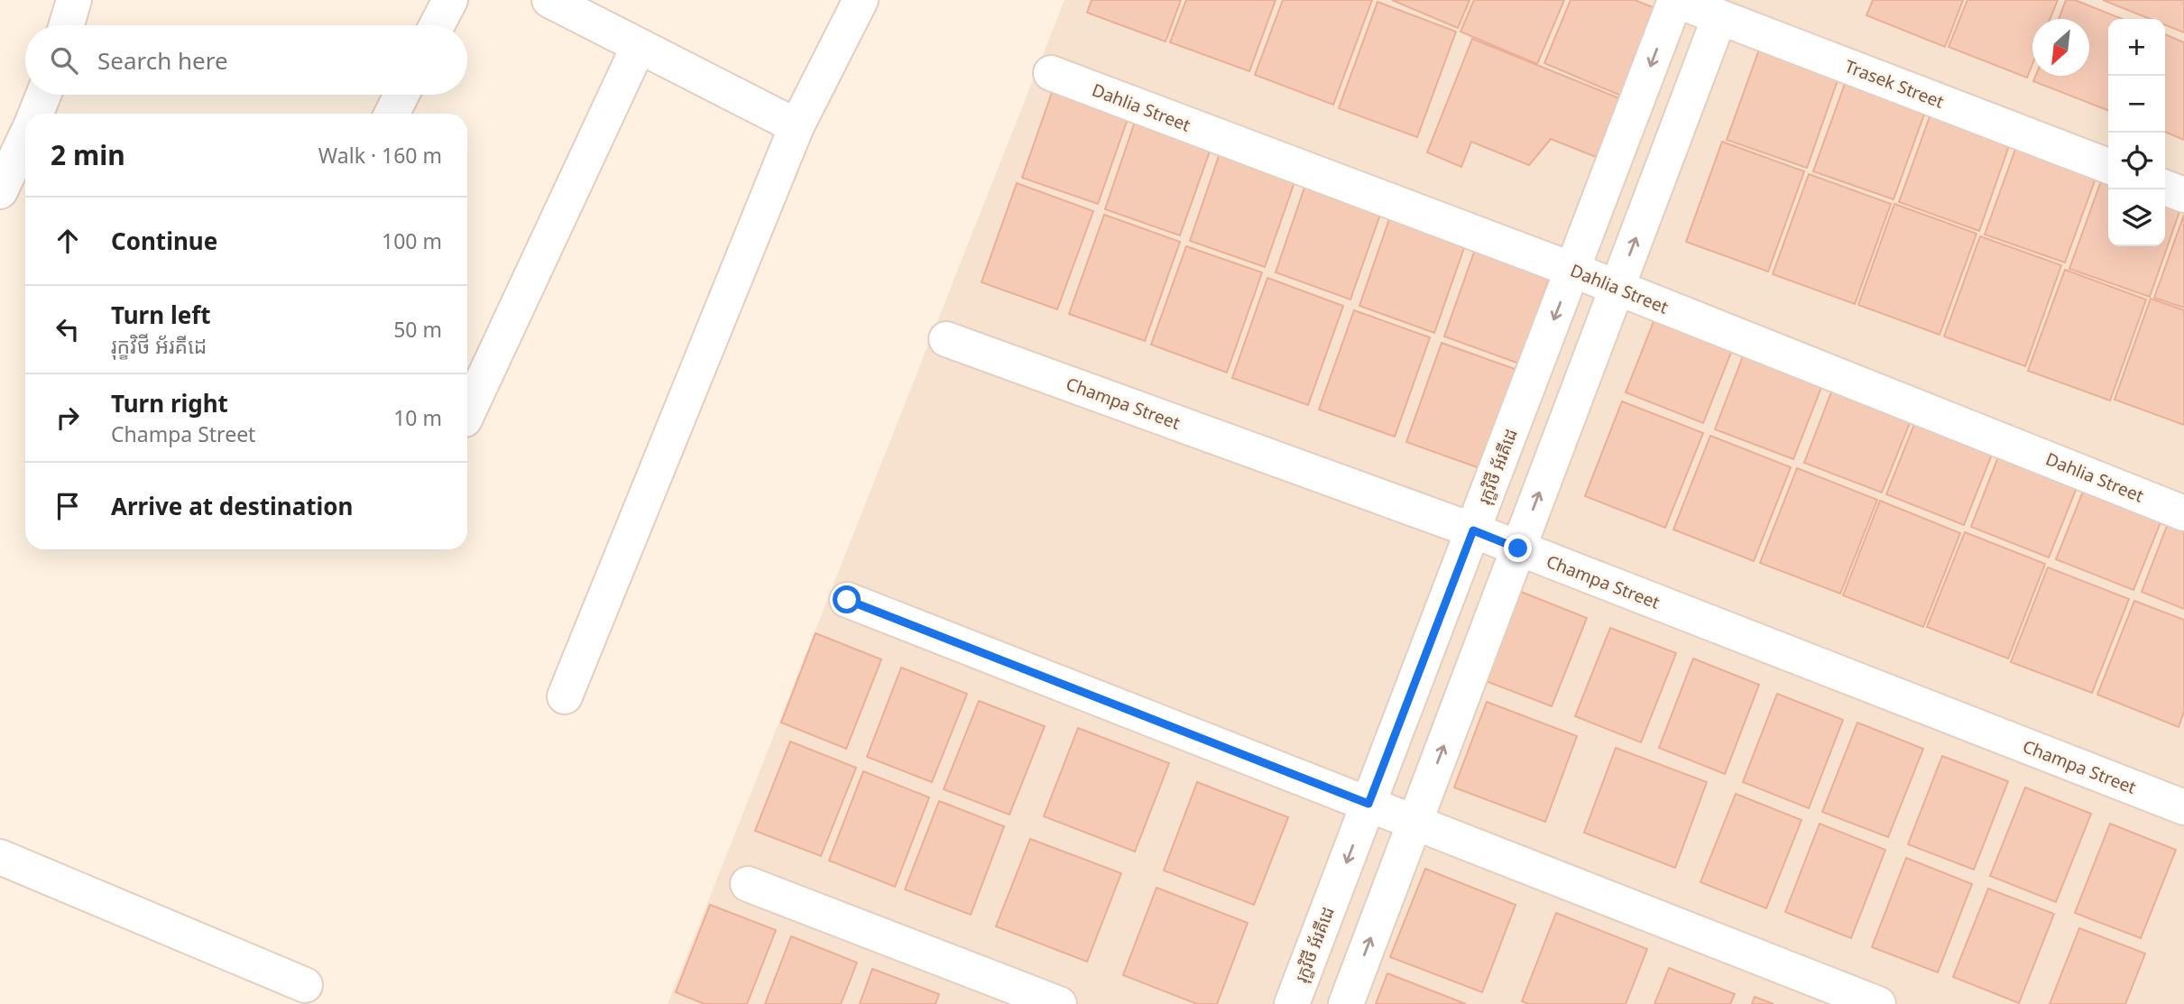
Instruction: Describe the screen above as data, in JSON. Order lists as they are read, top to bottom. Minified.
{"streets":{"street":["Trasek Street","Dahlia Street","Champa Street","រុក្ខវិថី អ័រគីដេ"]},"crossings":[["Trasek Street","រុក្ខវិថី អ័រគីដេ"],["Dahlia Street","រុក្ខវិថី អ័រគីដេ"],["Champa Street","រុក្ខវិថី អ័រគីដេ"]],"north":"bottom left","page":{"map_buttons":["+","−"],"search":"Search here","heading":["2 min","Walk · 160 m"],"list":[["Continue","100 m"],["Turn left","រុក្ខវិថី អ័រគីដេ","50 m"],["Turn right","Champa Street","10 m"],"Arrive at destination"]}}
